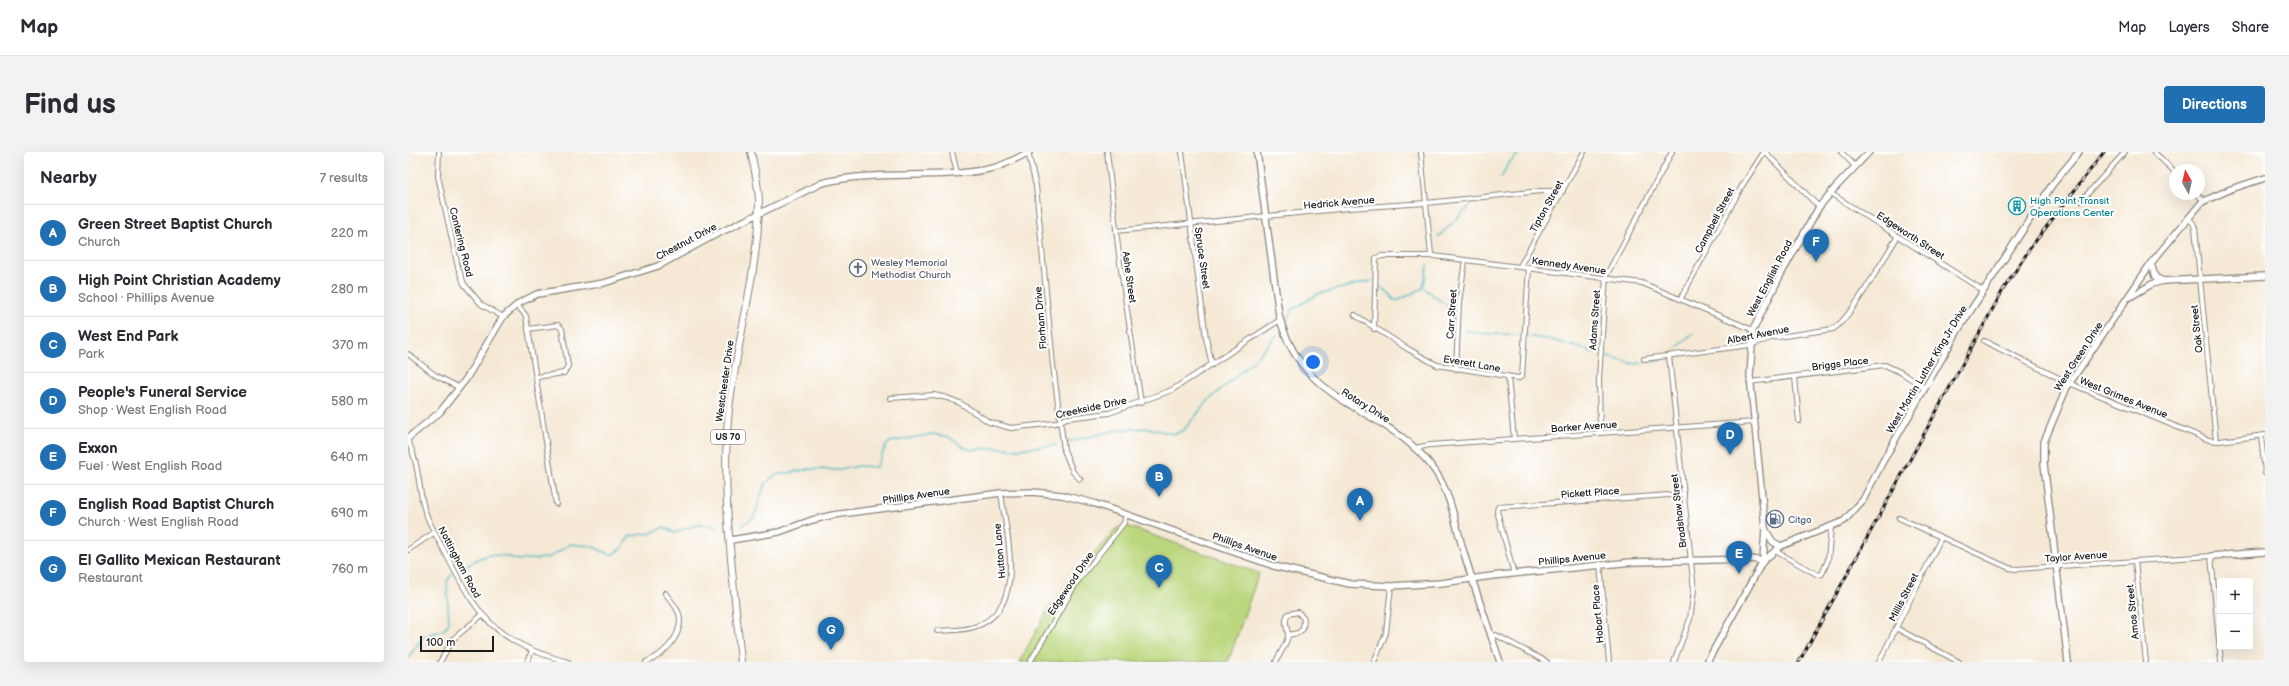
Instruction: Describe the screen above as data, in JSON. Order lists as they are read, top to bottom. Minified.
{"streets":{"main road":["Westchester Drive","US 70"],"street":["Hedrick Avenue","Tipton Street","Campbell Street","Edgeworth Street","Chestnut Drive","Cantering Road","Spruce Street","Kennedy Avenue","Ashe Street","West English Road","Carr Street","Florham Drive","Adams Street","Oak Street","Albert Avenue","West Green Drive","Everett Lane","Briggs Place","West Martin Luther King Jr Drive","West Grimes Avenue","Rotary Drive","Creekside Drive","Barker Avenue","Pickett Place","Phillips Avenue","Bradshaw Street","Hutton Lane","Taylor Avenue","Nottingham Road","Edgewood Drive","Millis Street","Amos Street","Hobart Place"]},"crossings":[["Hedrick Avenue","Tipton Street"],["Hedrick Avenue","Spruce Street"],["Hedrick Avenue","Ashe Street"],["Hedrick Avenue","Rotary Drive"],["Tipton Street","Kennedy Avenue"],["Campbell Street","Kennedy Avenue"],["Edgeworth Street","West English Road"],["Edgeworth Street","Albert Avenue"],["Edgeworth Street","West Martin Luther King Jr Drive"],["Chestnut Drive","Cantering Road"],["Chestnut Drive","Florham Drive"],["Chestnut Drive","Westchester Drive"],["Spruce Street","Creekside Drive"],["Kennedy Avenue","West English Road"],["Kennedy Avenue","Carr Street"],["Kennedy Avenue","Adams Street"],["Kennedy Avenue","Everett Lane"],["Ashe Street","Creekside Drive"],["West English Road","Albert Avenue"],["West English Road","Briggs Place"],["West English Road","West Martin Luther King Jr Drive"],["West English Road","Barker Avenue"],["West English Road","Phillips Avenue"],["Carr Street","Everett Lane"],["Florham Drive","Creekside Drive"],["Adams Street","Barker Avenue"],["Oak Street","West Green Drive"],["Oak Street","West Grimes Avenue"],["Albert Avenue","Bradshaw Street"],["West Green Drive","West Grimes Avenue"],["West Green Drive","Taylor Avenue"],["Briggs Place","West Martin Luther King Jr Drive"],["West Martin Luther King Jr Drive","Phillips Avenue"],["Westchester Drive","Phillips Avenue"],["Rotary Drive","Creekside Drive"],["Rotary Drive","Barker Avenue"],["Rotary Drive","Phillips Avenue"],["Barker Avenue","Bradshaw Street"],["Pickett Place","Phillips Avenue"],["Pickett Place","Bradshaw Street"],["Phillips Avenue","Bradshaw Street"],["Phillips Avenue","Hutton Lane"],["Phillips Avenue","Edgewood Drive"],["Phillips Avenue","Hobart Place"],["Taylor Avenue","Millis Street"],["Taylor Avenue","Amos Street"]],"places":{"building":["High Point Transit Operations Center"],"church":["Wesley Memorial Methodist Church"],"fuel station":["Citgo"]},"scale_bar":"100 m","north":"top","page":{"header":"Map","nav":["Map","Layers","Share"],"buttons":"Directions","title":"Find us","heading":["Nearby","7 results"],"list":[{"mark":"A","name":"Green Street Baptist Church","note":"Church","value":"220 m"},{"mark":"B","name":"High Point Christian Academy","note":"School · Phillips Avenue","value":"280 m"},{"mark":"C","name":"West End Park","note":"Park","value":"370 m"},{"mark":"D","name":"People's Funeral Service","note":"Shop · West English Road","value":"580 m"},{"mark":"E","name":"Exxon","note":"Fuel · West English Road","value":"640 m"},{"mark":"F","name":"English Road Baptist Church","note":"Church · West English Road","value":"690 m"},{"mark":"G","name":"El Gallito Mexican Restaurant","note":"Restaurant","value":"760 m"}],"pins":["F","D","B","A","E","C","G"],"map_buttons":["+","−"],"scale":"100 m"}}
